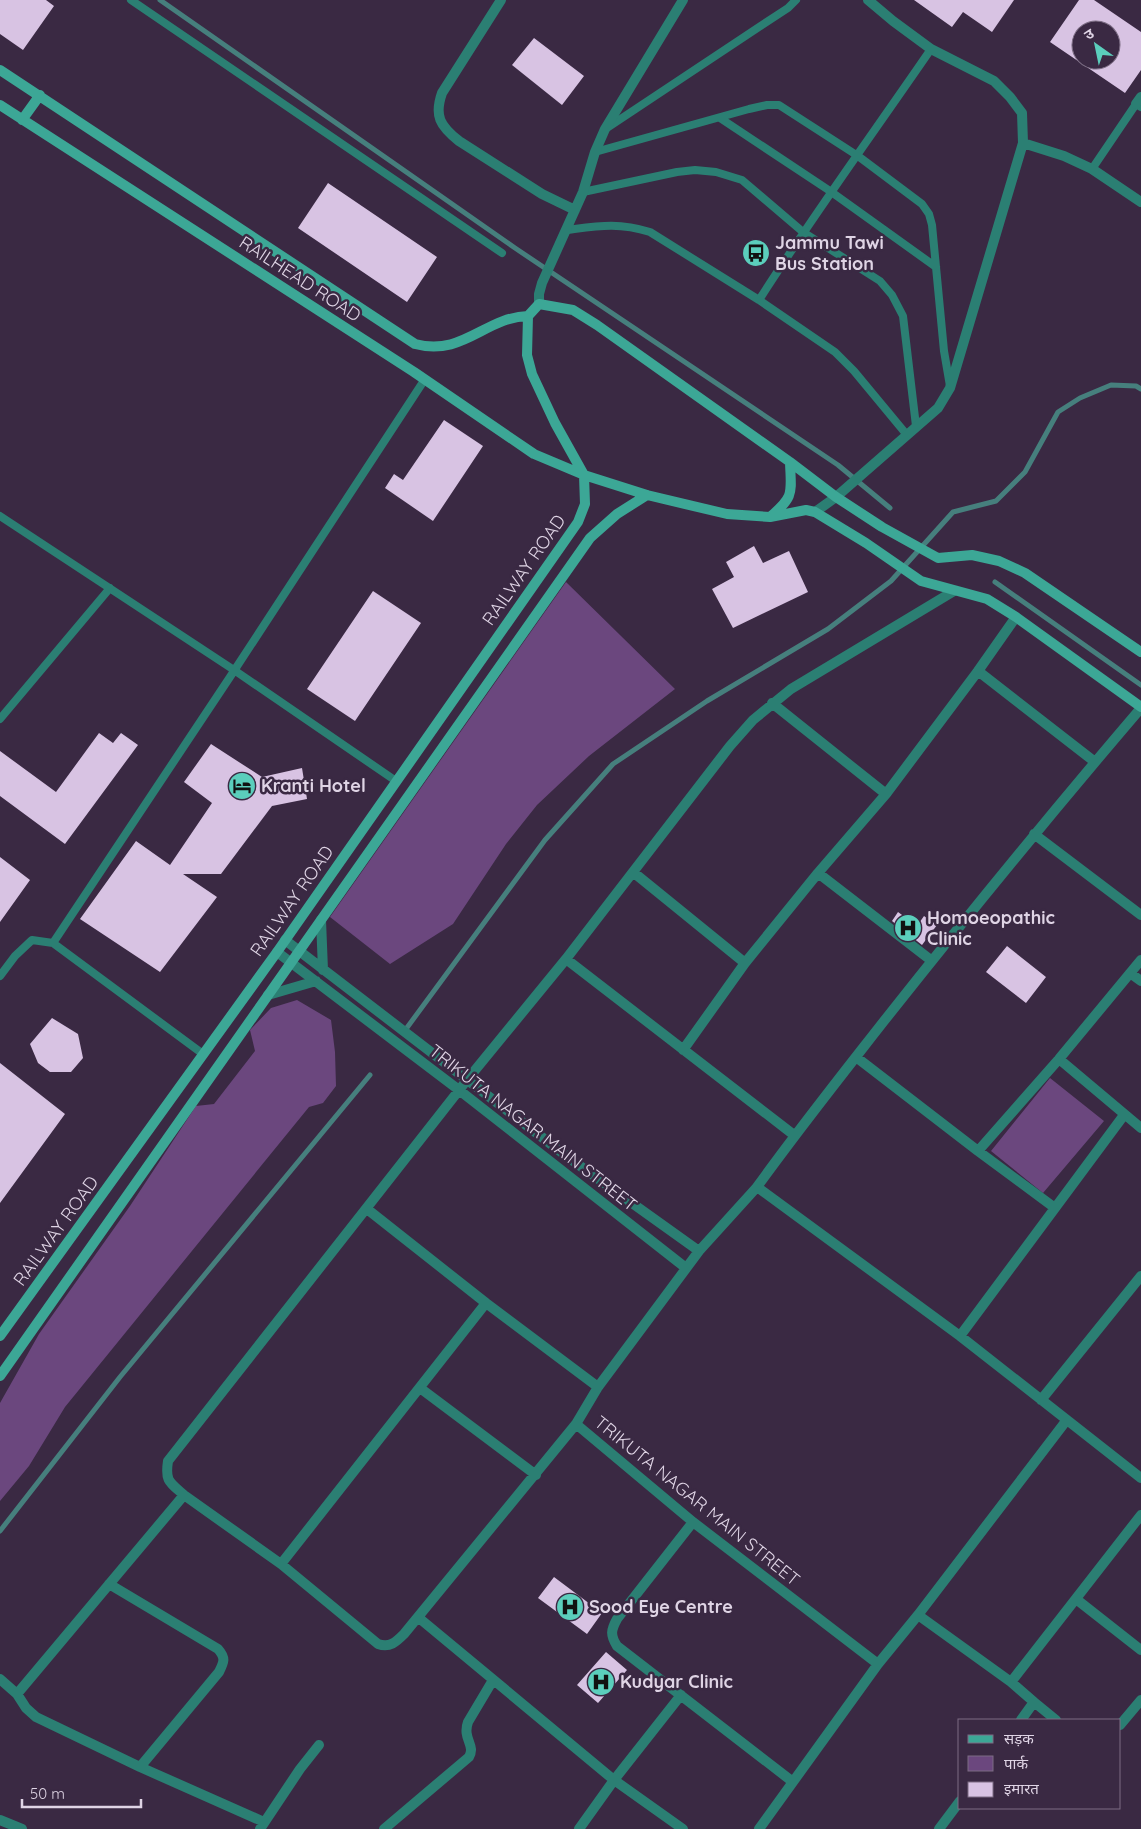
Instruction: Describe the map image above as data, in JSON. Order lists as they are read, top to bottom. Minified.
{"streets":{"main road":["RAILHEAD ROAD","RAILWAY ROAD"],"street":["TRIKUTA NAGAR MAIN STREET"]},"crossings":[["RAILHEAD ROAD","RAILWAY ROAD"],["RAILWAY ROAD","TRIKUTA NAGAR MAIN STREET"]],"places":{"bus stop":["Jammu Tawi Bus Station"],"hotel":["Kranti Hotel"],"hospital":["Homoeopathic Clinic","Sood Eye Centre","Kudyar Clinic"]},"legend":["सड़क","पार्क","इमारत"],"scale_bar":"50 m","north":"top left"}
